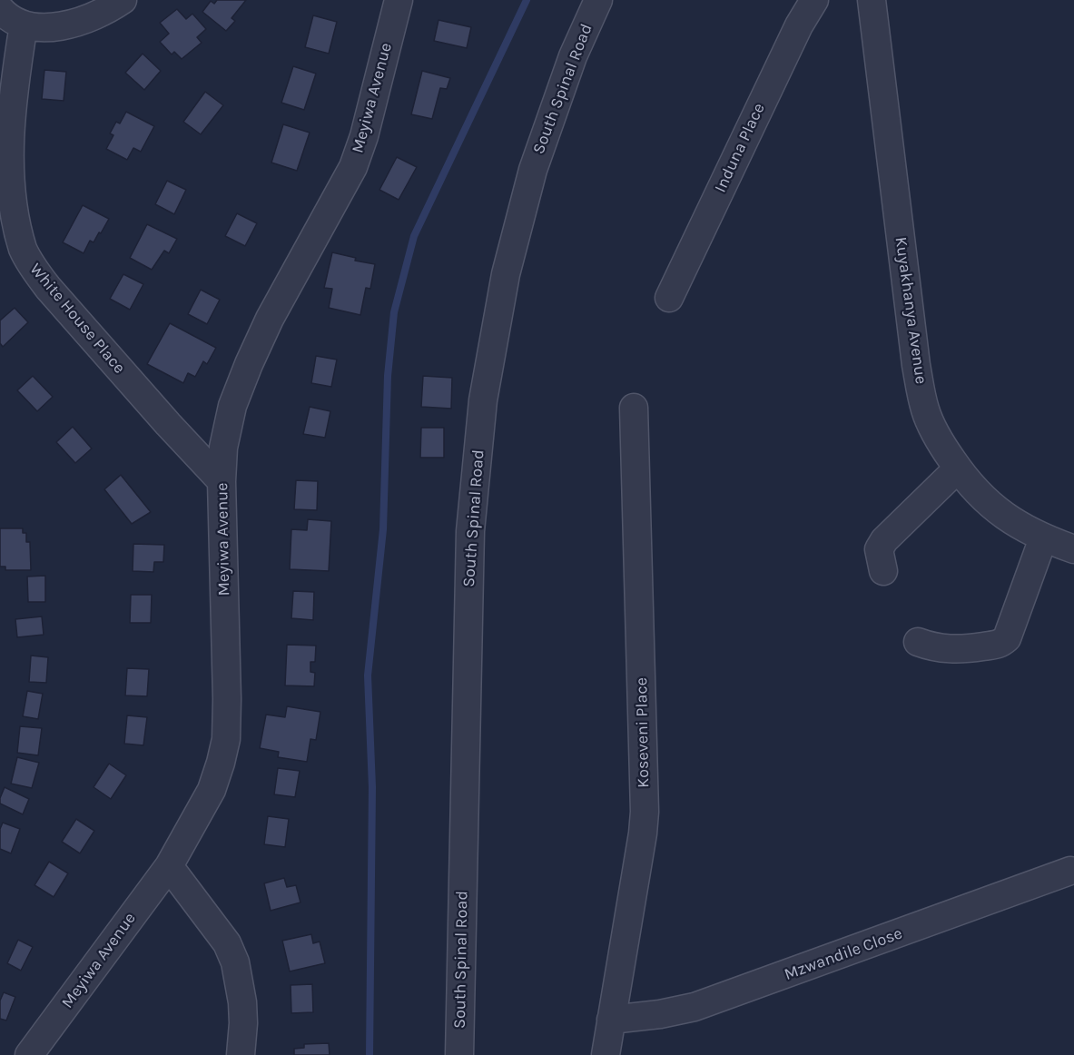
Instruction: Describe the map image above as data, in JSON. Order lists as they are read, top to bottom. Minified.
{"streets":{"street":["South Spinal Road","Meyiwa Avenue","Induna Place","Kuyakhanya Avenue","White House Place","Koseveni Place","Mzwandile Close"]},"crossings":[["Meyiwa Avenue","White House Place"],["Koseveni Place","Mzwandile Close"]]}
